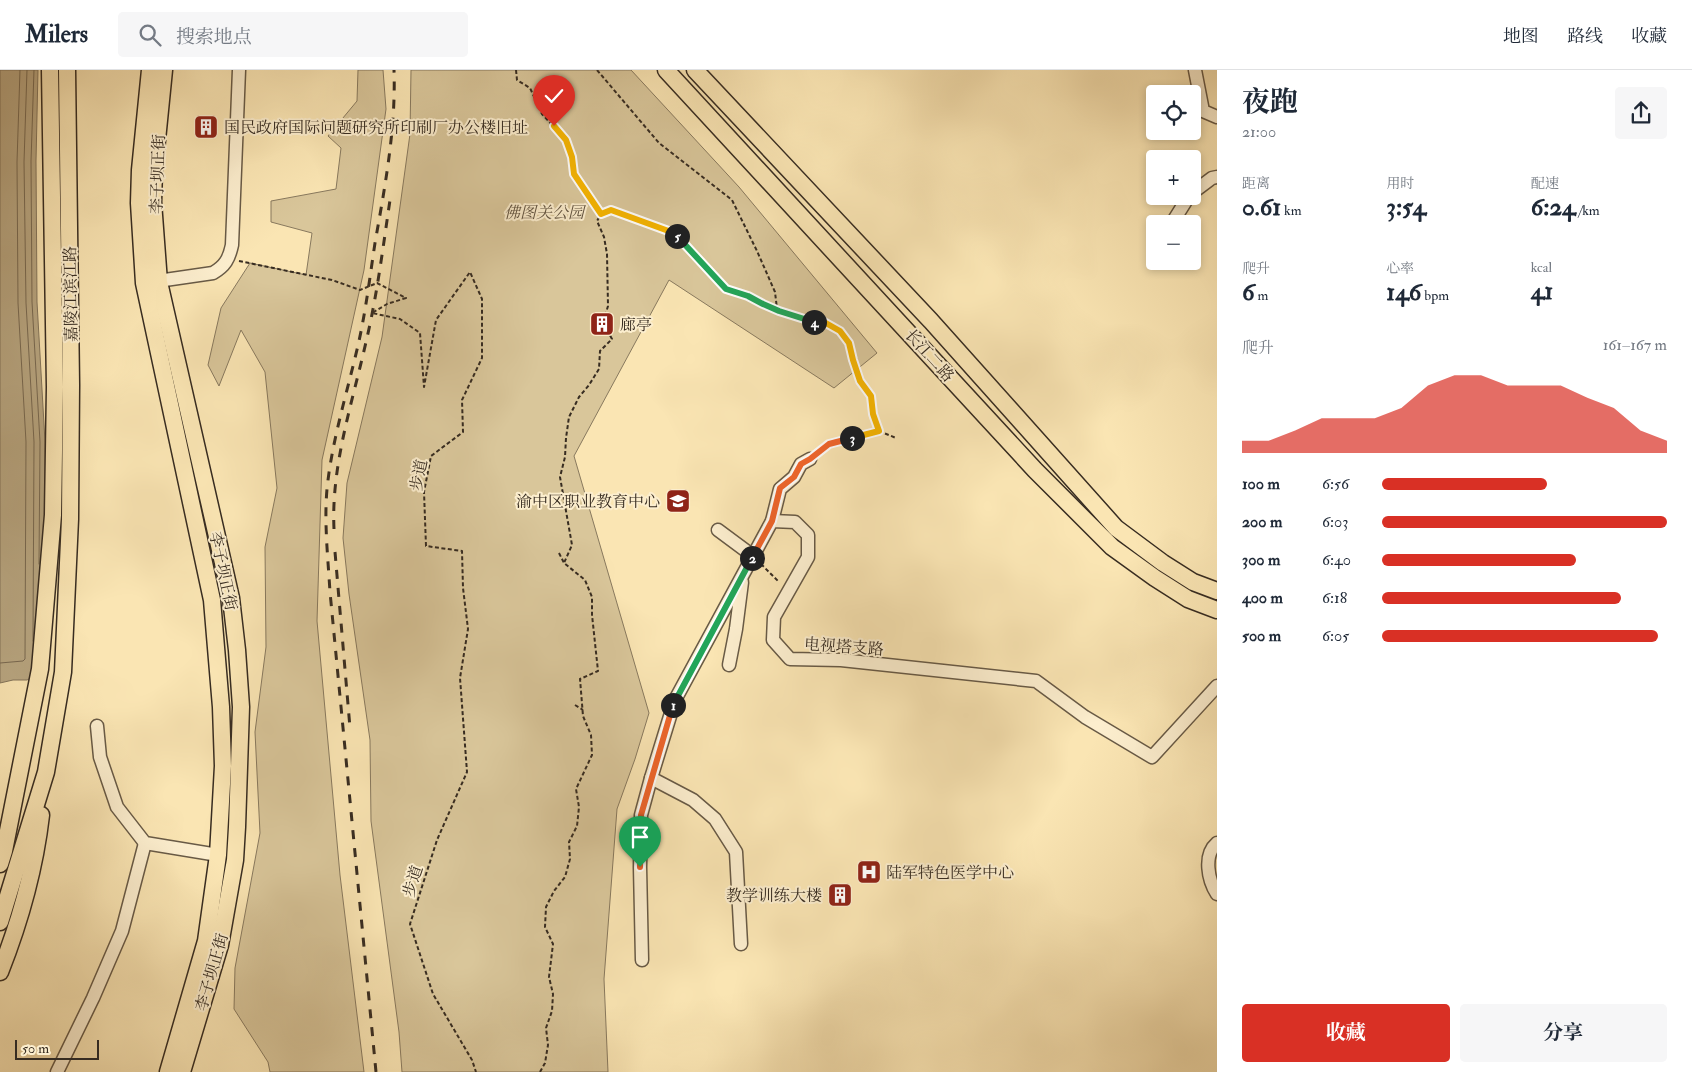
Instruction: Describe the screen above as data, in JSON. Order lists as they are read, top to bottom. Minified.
{"streets":{"main road":["李子坝正街","嘉陵江滨江路","长江二路"],"street":["电视塔支路"],"path":["步道"]},"parks":["佛图关公园"],"places":{"building":["国民政府国际问题研究所印刷厂办公楼旧址","廊亭","教学训练大楼"],"school or university":["渝中区职业教育中心"],"hospital":["陆军特色医学中心"]},"scale_bar":"50 m","page":{"header":"Milers","search":"搜索地点","nav":["地图","路线","收藏"],"heading":["夜跑","21:00"],"map_buttons":["+","−"],"stats":[["距离","0.61 km"],["用时","3:54"],["配速","6:24 /km"],["爬升","6 m"],["心率","146 bpm"],["kcal","41"]],"pins":["5","4","3","2","1"],"chart":["爬升","161–167 m"],"list":[{"name":"100 m","note":"6:56"},{"name":"200 m","note":"6:03"},{"name":"300 m","note":"6:40"},{"name":"400 m","note":"6:18"},{"name":"500 m","note":"6:05"}],"buttons":["收藏","分享"],"scale":"50 m"}}
